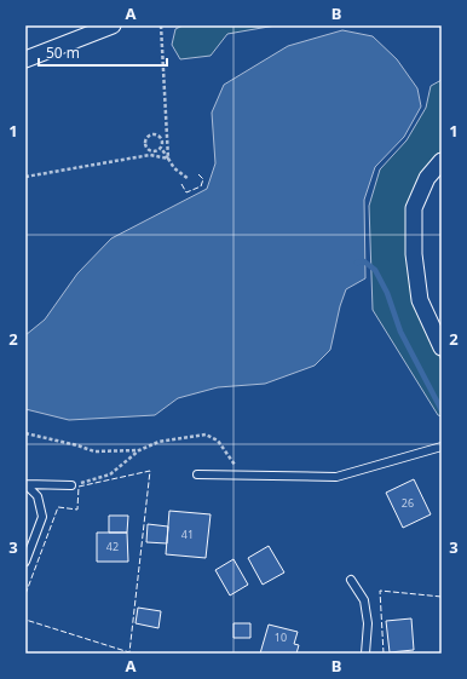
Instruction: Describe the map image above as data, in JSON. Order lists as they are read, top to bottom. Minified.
{"house_numbers":["26","41","42","10"],"scale_bar":"50 m","grid":{"columns":["A","B"],"rows":["1","2","3"]}}
